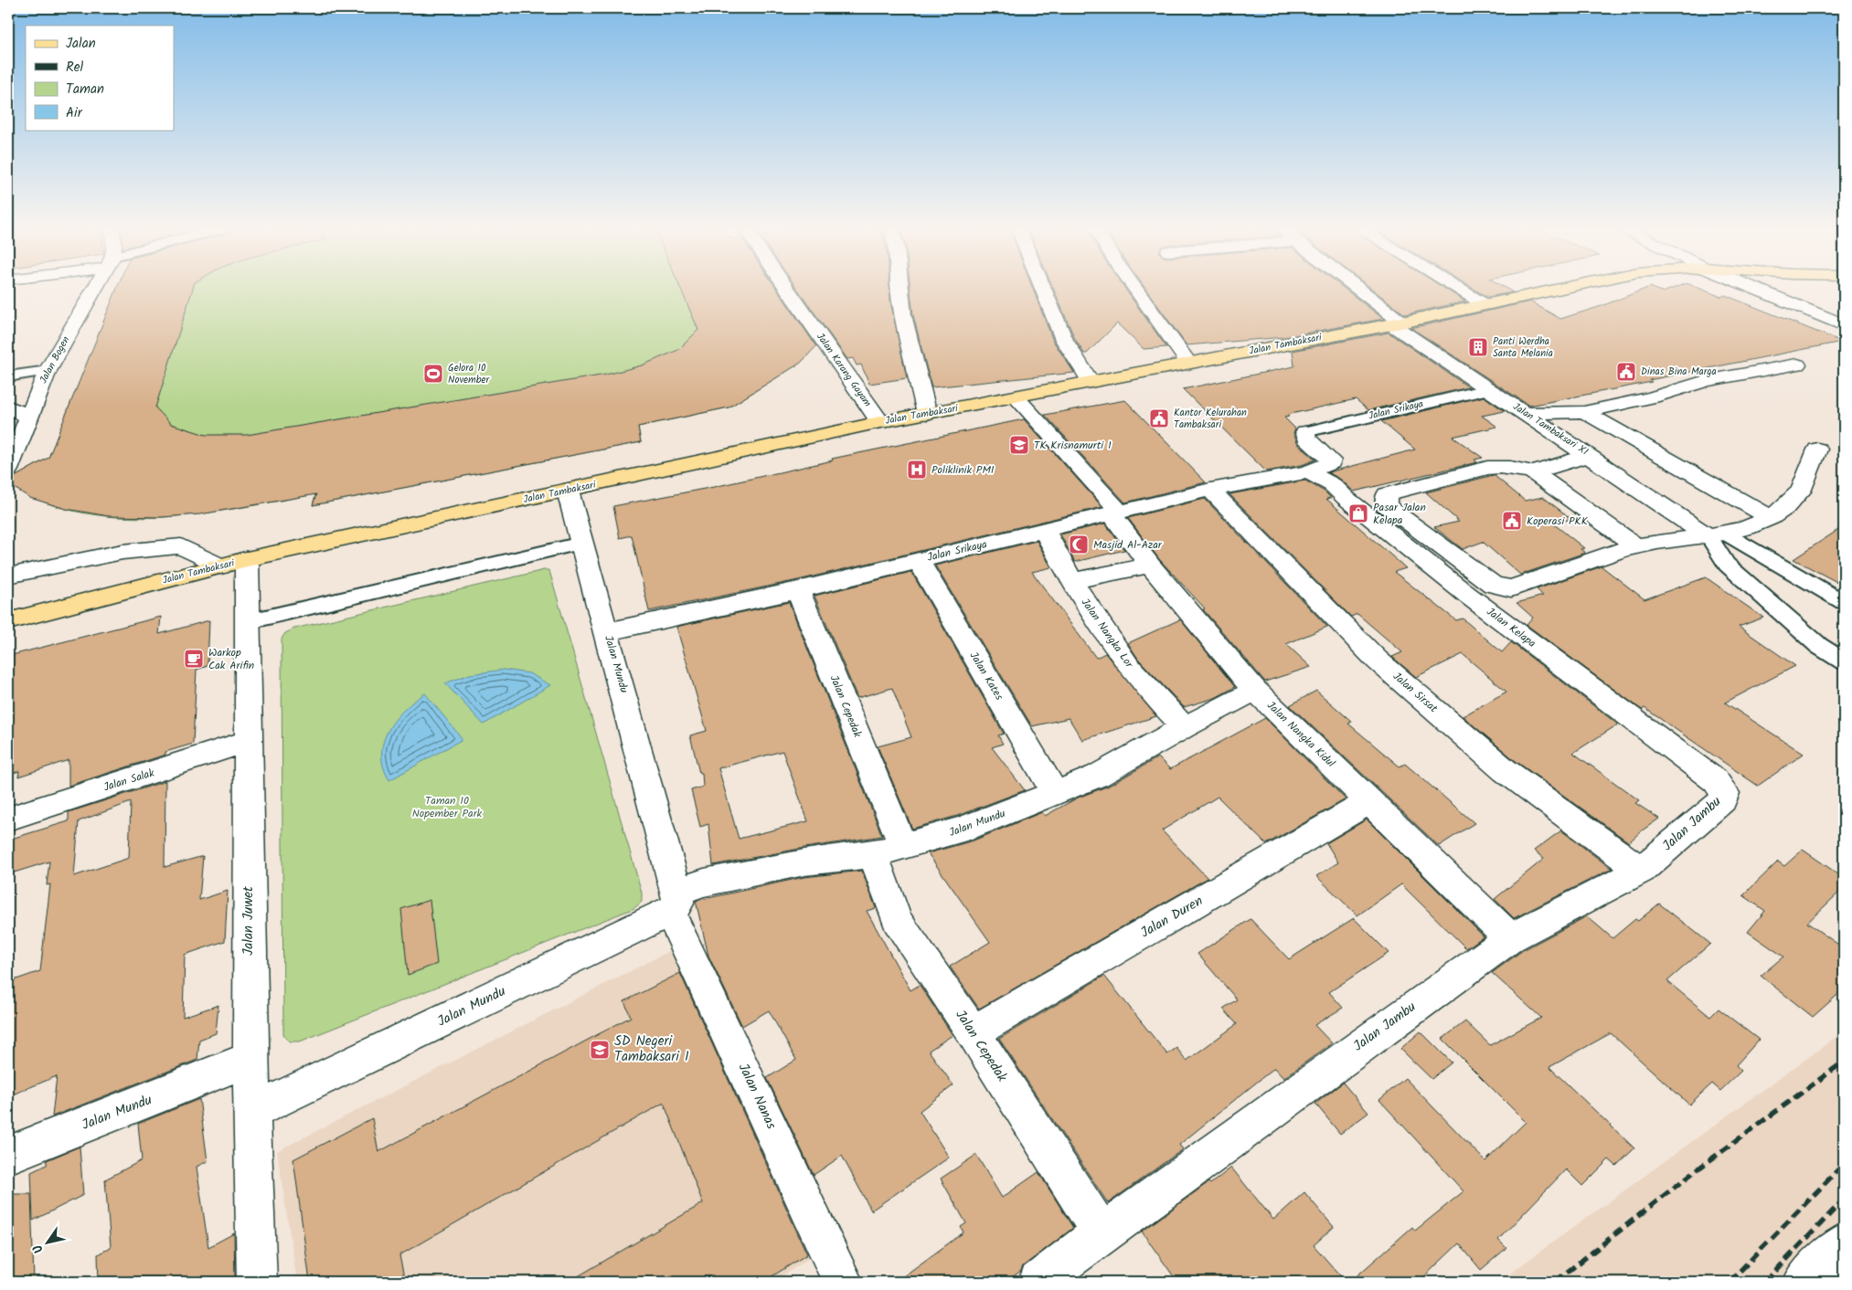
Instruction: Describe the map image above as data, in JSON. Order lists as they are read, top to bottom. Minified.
{"streets":{"main road":["Jalan Tambaksari"],"street":["Jalan Bogen","Jalan Karang Gayam","Jalan Srikaya","Jalan Tambaksari XI","Jalan Kelapa","Jalan Nangka Lor","Jalan Mundu","Jalan Kates","Jalan Sirsat","Jalan Cepedak","Jalan Nangka Kidul","Jalan Salak","Jalan Jambu","Jalan Duren","Jalan Juwet","Jalan Nanas"]},"crossings":[["Jalan Tambaksari","Jalan Karang Gayam"],["Jalan Tambaksari","Jalan Tambaksari XI"],["Jalan Tambaksari","Jalan Mundu"],["Jalan Tambaksari","Jalan Nangka Kidul"],["Jalan Tambaksari","Jalan Juwet"],["Jalan Srikaya","Jalan Tambaksari XI"],["Jalan Srikaya","Jalan Kelapa"],["Jalan Srikaya","Jalan Nangka Lor"],["Jalan Srikaya","Jalan Mundu"],["Jalan Srikaya","Jalan Kates"],["Jalan Srikaya","Jalan Sirsat"],["Jalan Srikaya","Jalan Cepedak"],["Jalan Srikaya","Jalan Nangka Kidul"],["Jalan Kelapa","Jalan Jambu"],["Jalan Nangka Lor","Jalan Mundu"],["Jalan Mundu","Jalan Kates"],["Jalan Mundu","Jalan Cepedak"],["Jalan Mundu","Jalan Nangka Kidul"],["Jalan Mundu","Jalan Juwet"],["Jalan Mundu","Jalan Nanas"],["Jalan Sirsat","Jalan Jambu"],["Jalan Cepedak","Jalan Jambu"],["Jalan Cepedak","Jalan Duren"],["Jalan Nangka Kidul","Jalan Jambu"],["Jalan Nangka Kidul","Jalan Duren"],["Jalan Salak","Jalan Juwet"]],"parks":["Taman 10 Nopember Park"],"places":{"building":["Panti Werdha Santa Melania"],"public building":["Dinas Bina Marga","Kantor Kelurahan Tambaksari","Koperasi PKK"],"sports":["Gelora 10 November"],"school or university":["TK Krisnamurti 1","SD Negeri Tambaksari I"],"hospital":["Poliklinik PMI"],"shop":["Pasar Jalan Kelapa"],"mosque":["Masjid Al-Azar"],"cafe":["Warkop Cak Arifin"]},"legend":["Jalan","Rel","Taman","Air"],"north":"bottom left"}
